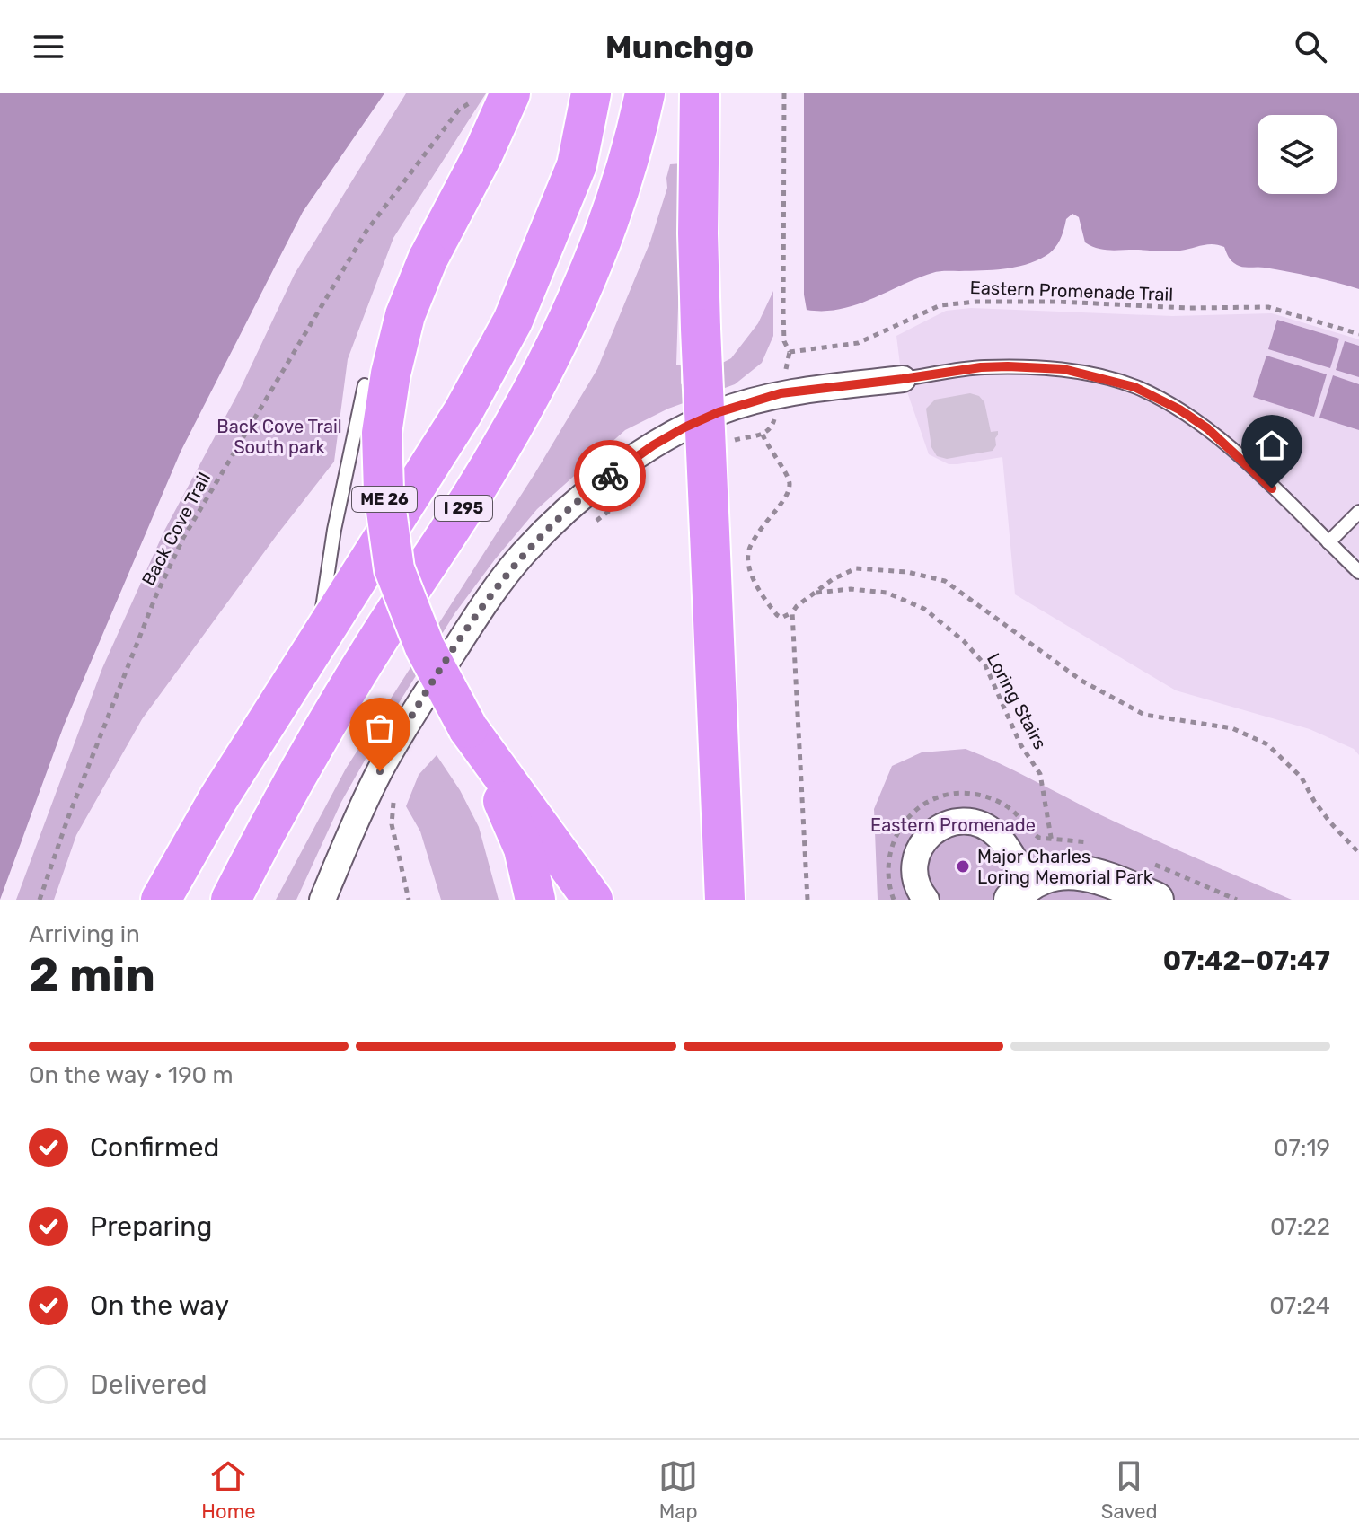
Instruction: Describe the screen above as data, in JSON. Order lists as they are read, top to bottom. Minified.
{"streets":{"highway":["ME 26","I 295"],"path":["Eastern Promenade Trail","Back Cove Trail","Loring Stairs"]},"crossings":[["ME 26","Back Cove Trail"]],"parks":["Back Cove Trail South park","Eastern Promenade"],"places":["Major Charles Loring Memorial Park"],"page":{"header":"Munchgo","heading":["2 min","Arriving in","07:42–07:47"],"bar":"On the way · 190 m","list":[["Confirmed","07:19"],["Preparing","07:22"],["On the way","07:24"],"Delivered"],"tabs":["Home","Map","Saved"]}}
